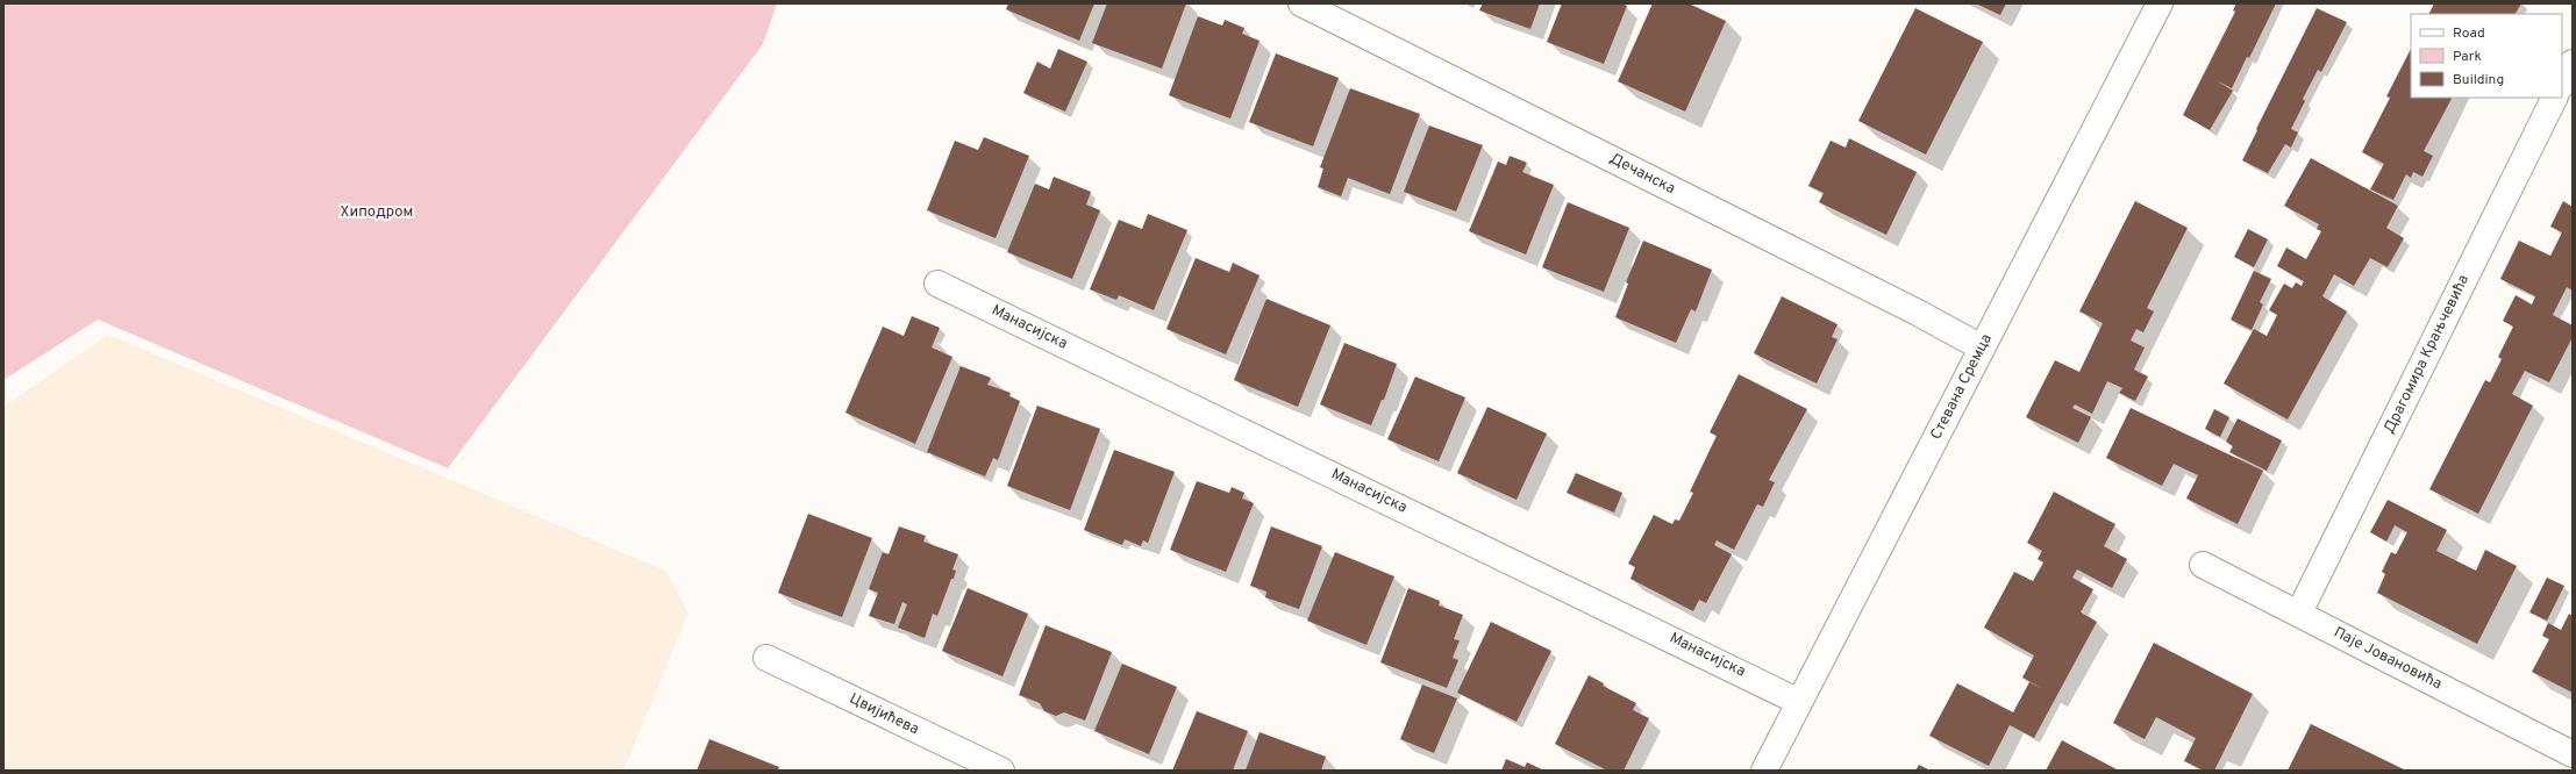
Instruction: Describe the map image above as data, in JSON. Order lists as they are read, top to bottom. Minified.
{"streets":{"street":["Дечанска","Манасијска","Драгомира Крањчевића","Стевана Сремца","Паје Јовановића","Цвијићева"]},"crossings":[["Дечанска","Стевана Сремца"],["Манасијска","Стевана Сремца"],["Драгомира Крањчевића","Паје Јовановића"]],"parks":["Хиподром"],"legend":["Road","Park","Building"]}
